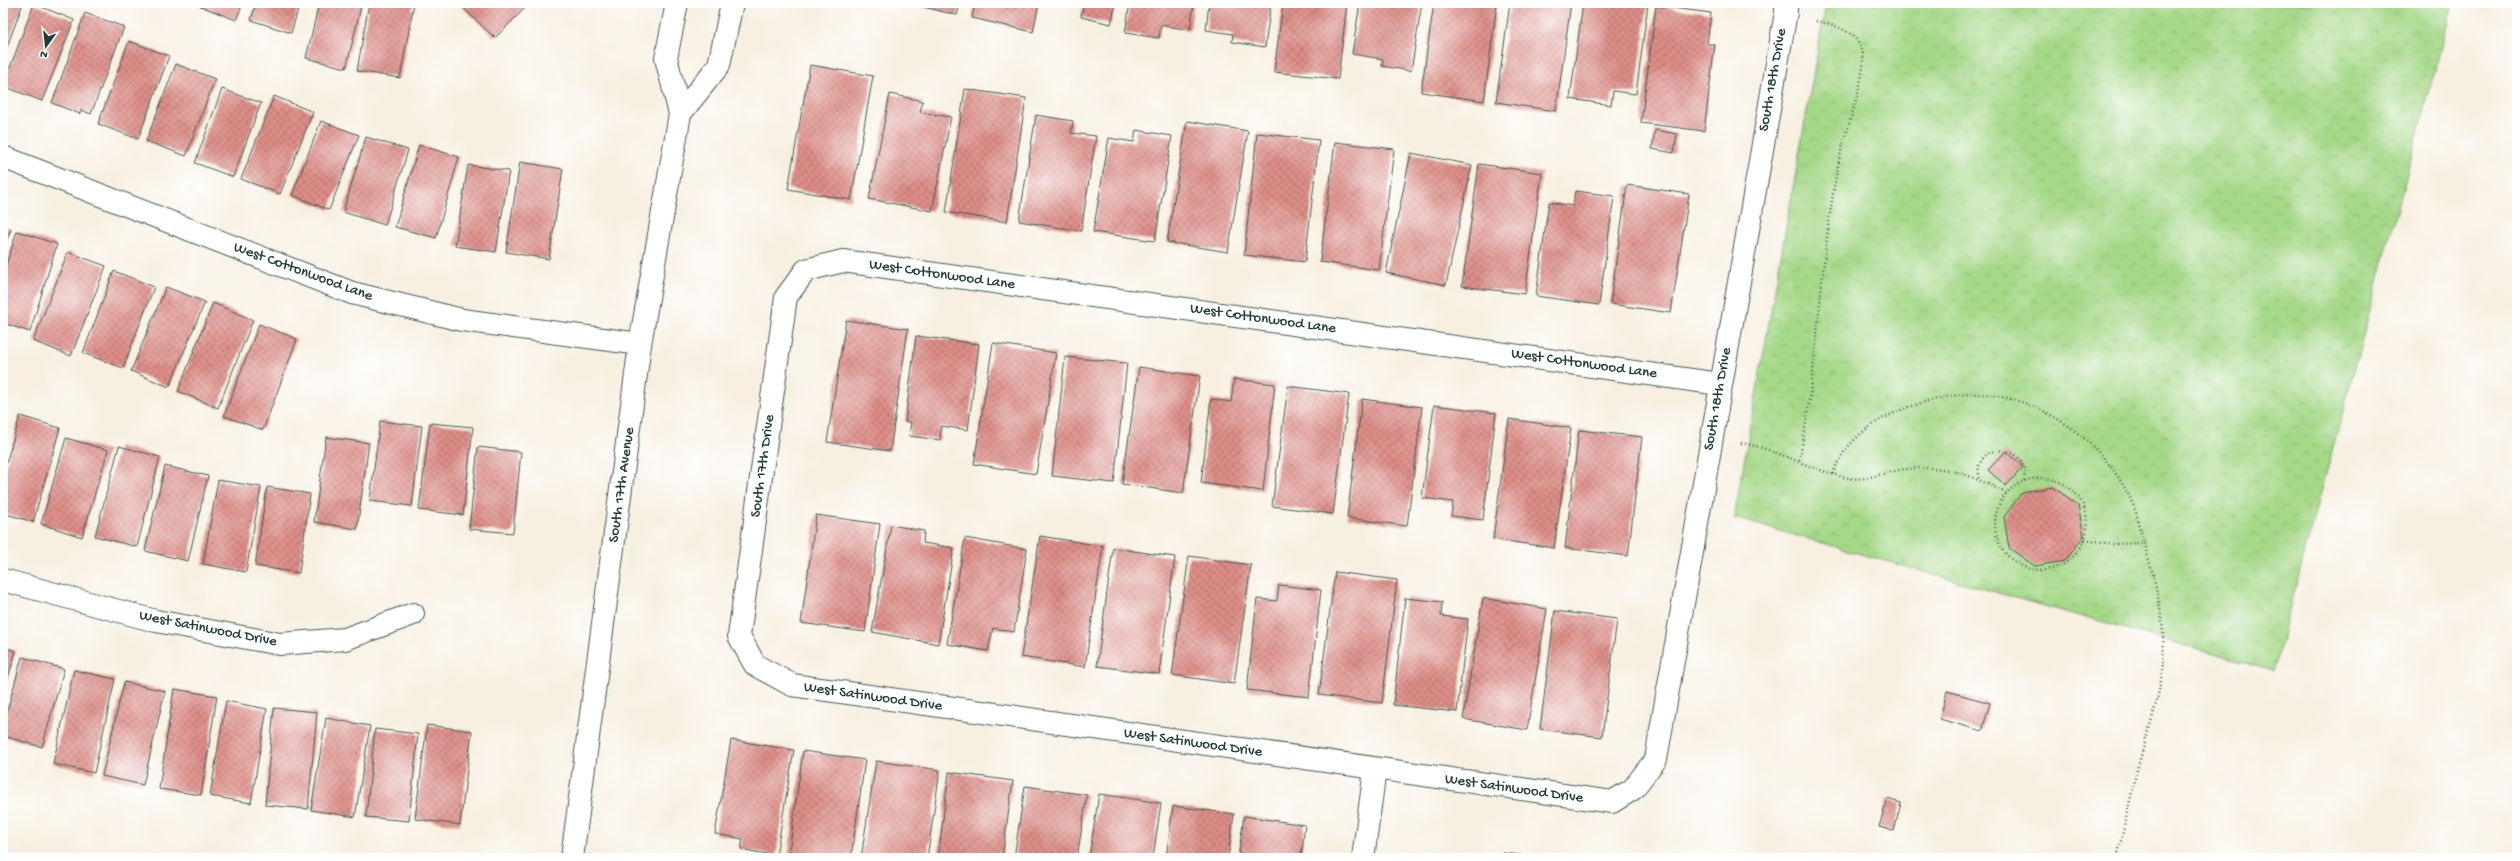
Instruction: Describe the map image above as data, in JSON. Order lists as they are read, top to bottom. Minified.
{"streets":{"street":["South 18th Drive","West Cottonwood Lane","South 17th Drive","South 17th Avenue","West Satinwood Drive"]},"crossings":[["South 18th Drive","West Cottonwood Lane"],["South 18th Drive","West Satinwood Drive"],["West Cottonwood Lane","South 17th Drive"],["West Cottonwood Lane","South 17th Avenue"],["South 17th Drive","West Satinwood Drive"]],"north":"bottom"}
